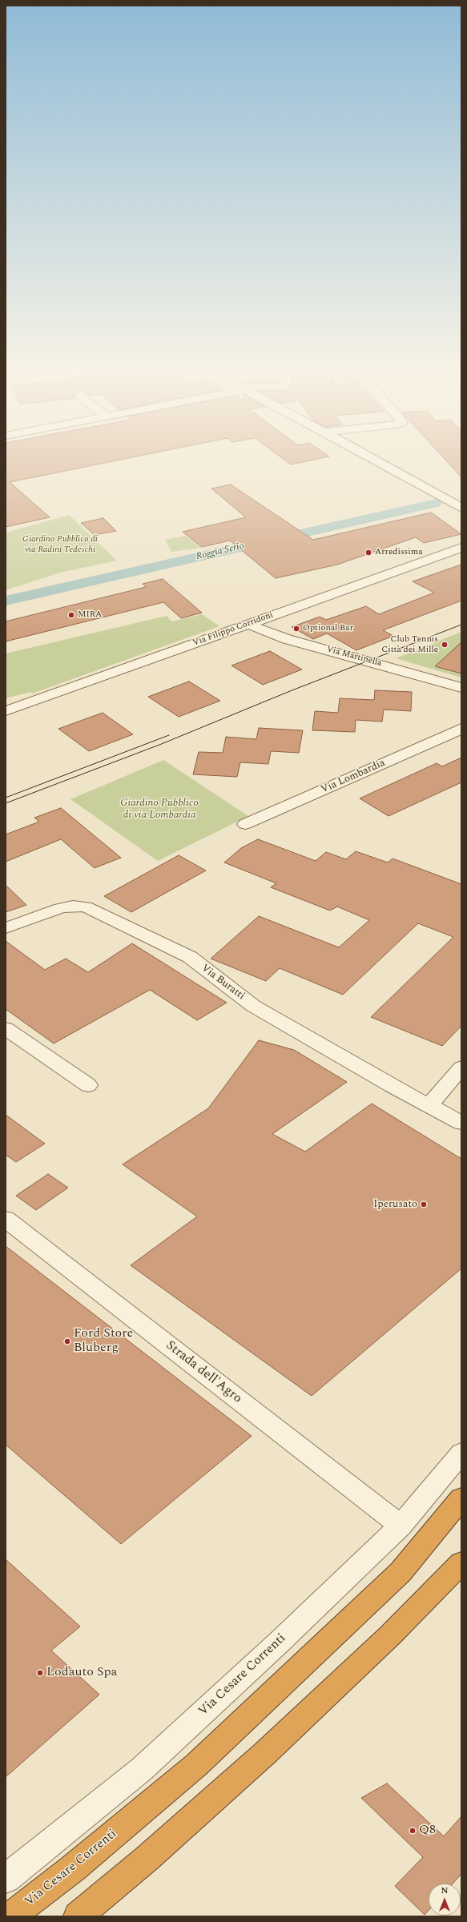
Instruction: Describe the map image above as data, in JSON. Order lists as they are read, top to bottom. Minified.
{"streets":{"highway":["Via Cesare Correnti"],"street":["Via Filippo Corridoni","Via Martinella","Via Lombardia","Via Buratti","Strada dell'Agro"]},"crossings":[["Via Filippo Corridoni","Via Martinella"],["Strada dell'Agro","Via Cesare Correnti"]],"water":["Roggia Serio"],"parks":["Giardino Pubblico di via Radini Tedeschi","Giardino Pubblico di via Lombardia"],"places":["Arredissima","MIRA","Optional Bar","Club Tennis Città dei Mille","Iperusato","Ford Store Bluberg","Lodauto Spa","Q8"],"north":"top"}
